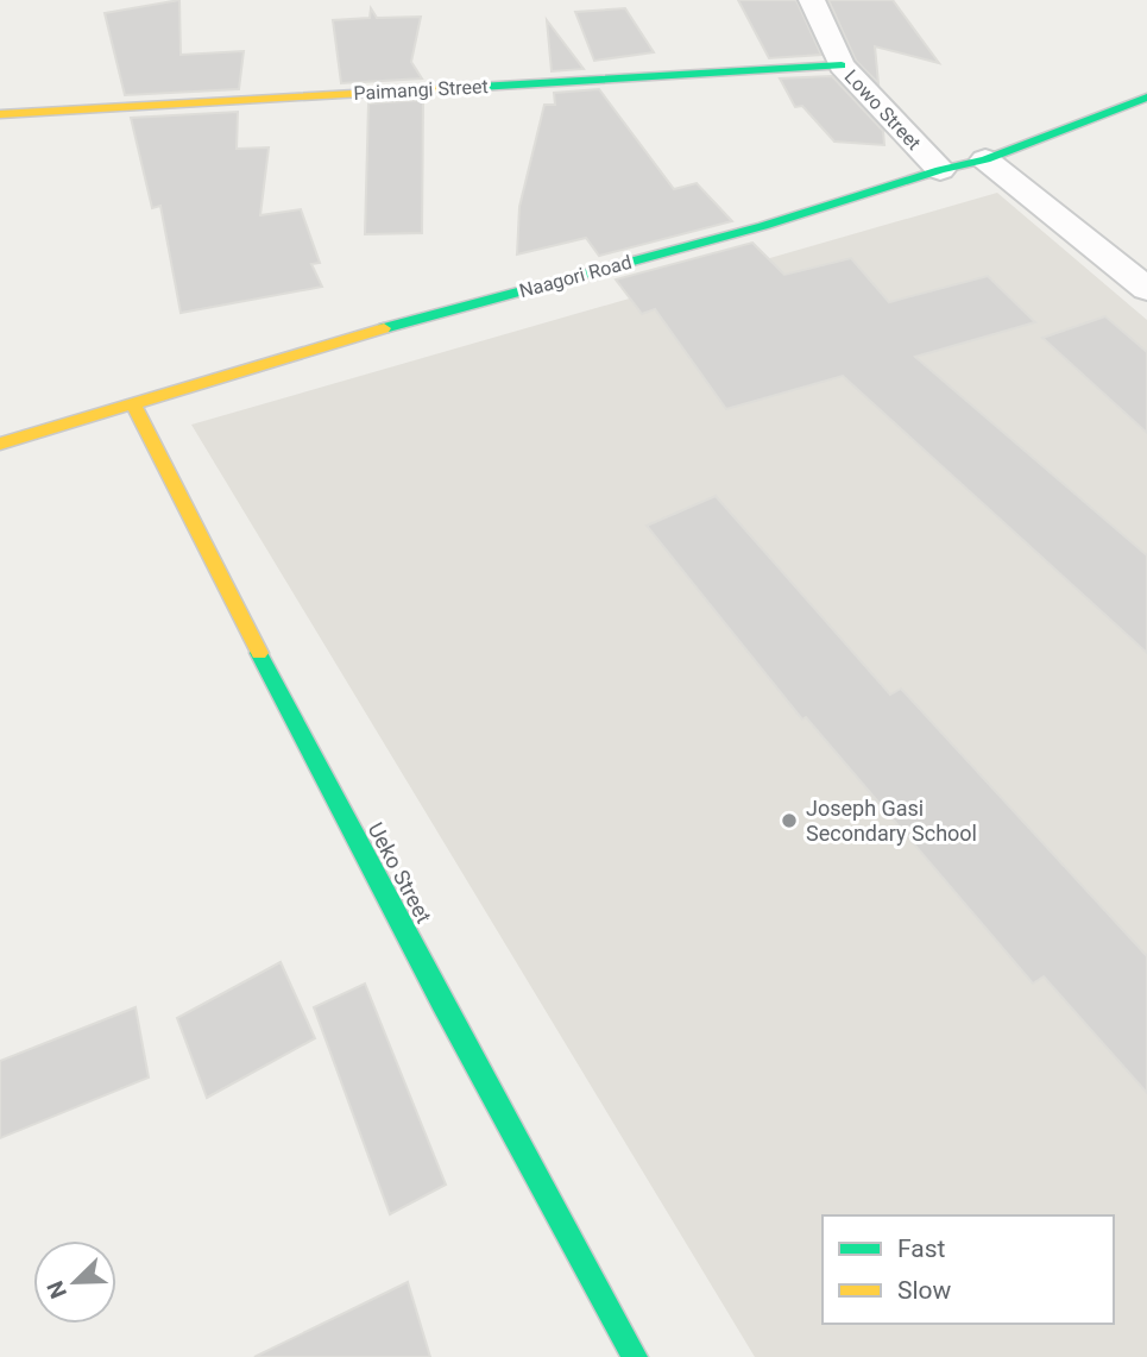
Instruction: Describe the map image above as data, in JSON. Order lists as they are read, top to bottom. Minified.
{"streets":{"street":["Paimangi Street","Lowo Street","Naagori Road","Ueko Street"]},"crossings":[["Paimangi Street","Lowo Street"],["Lowo Street","Naagori Road"],["Naagori Road","Ueko Street"]],"places":["Joseph Gasi Secondary School"],"legend":["Fast","Slow"],"north":"bottom left"}
